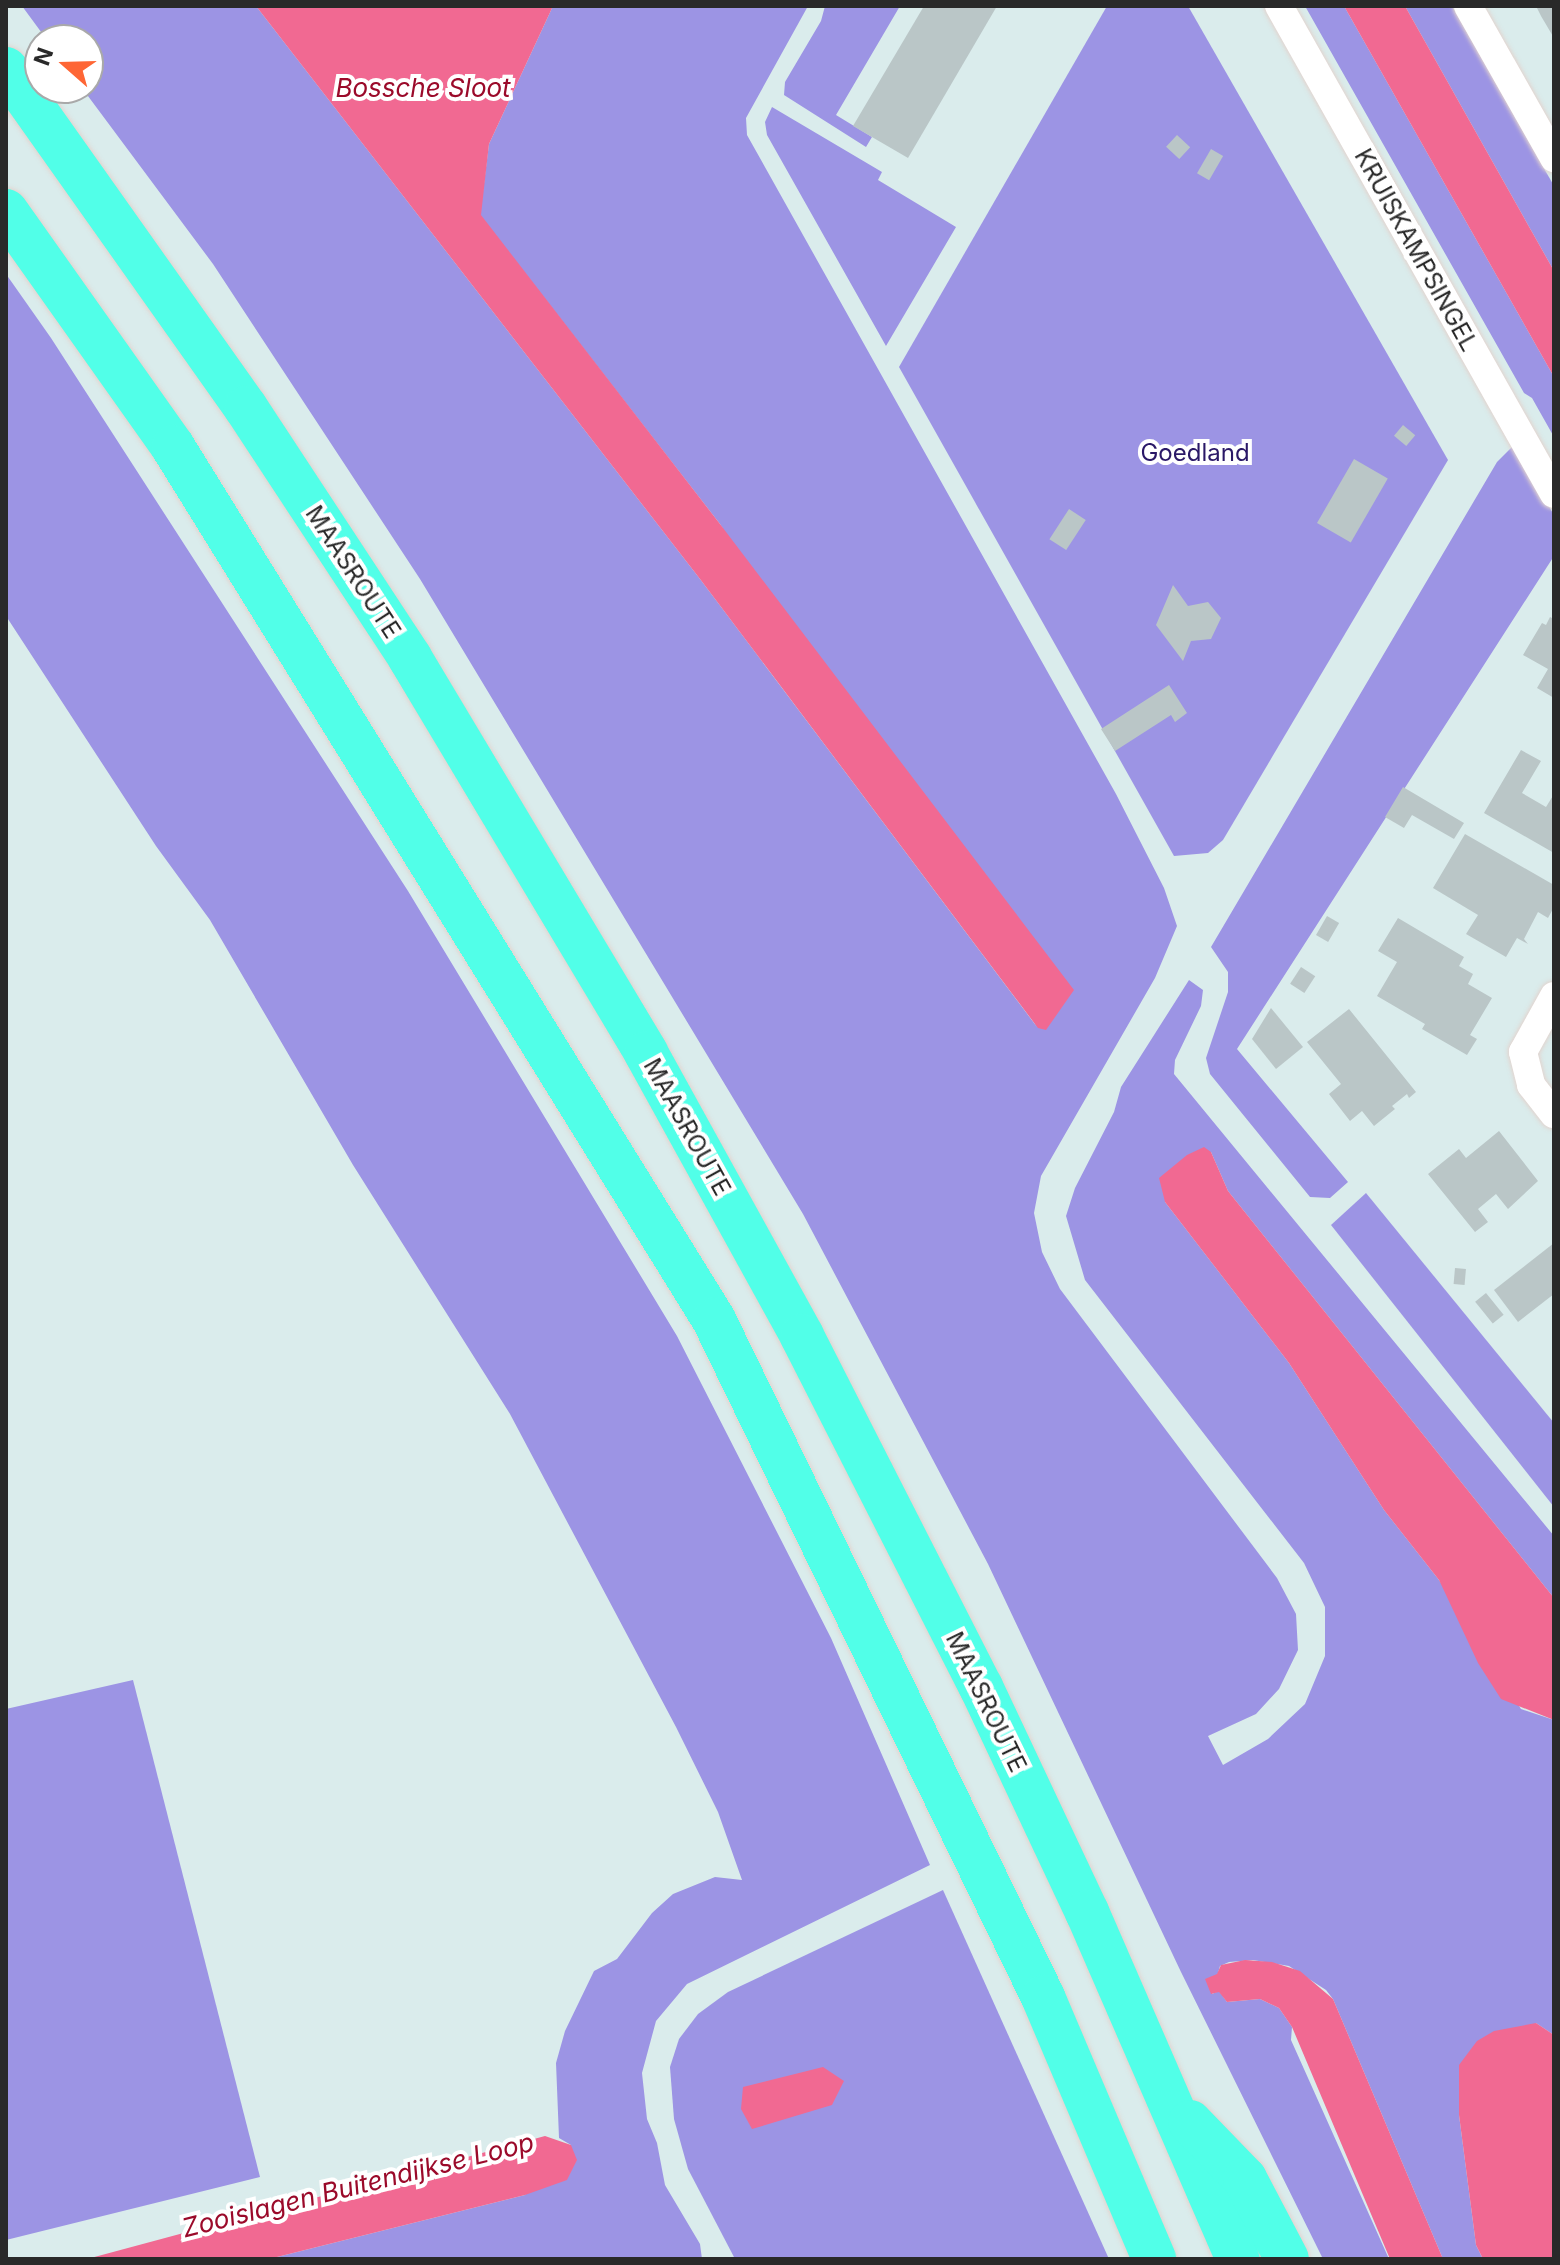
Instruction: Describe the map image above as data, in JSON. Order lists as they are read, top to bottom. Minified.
{"streets":{"highway":["MAASROUTE"],"street":["KRUISKAMPSINGEL"]},"water":["Bossche Sloot","Zooislagen Buitendijkse Loop"],"parks":["Goedland"],"north":"left"}
